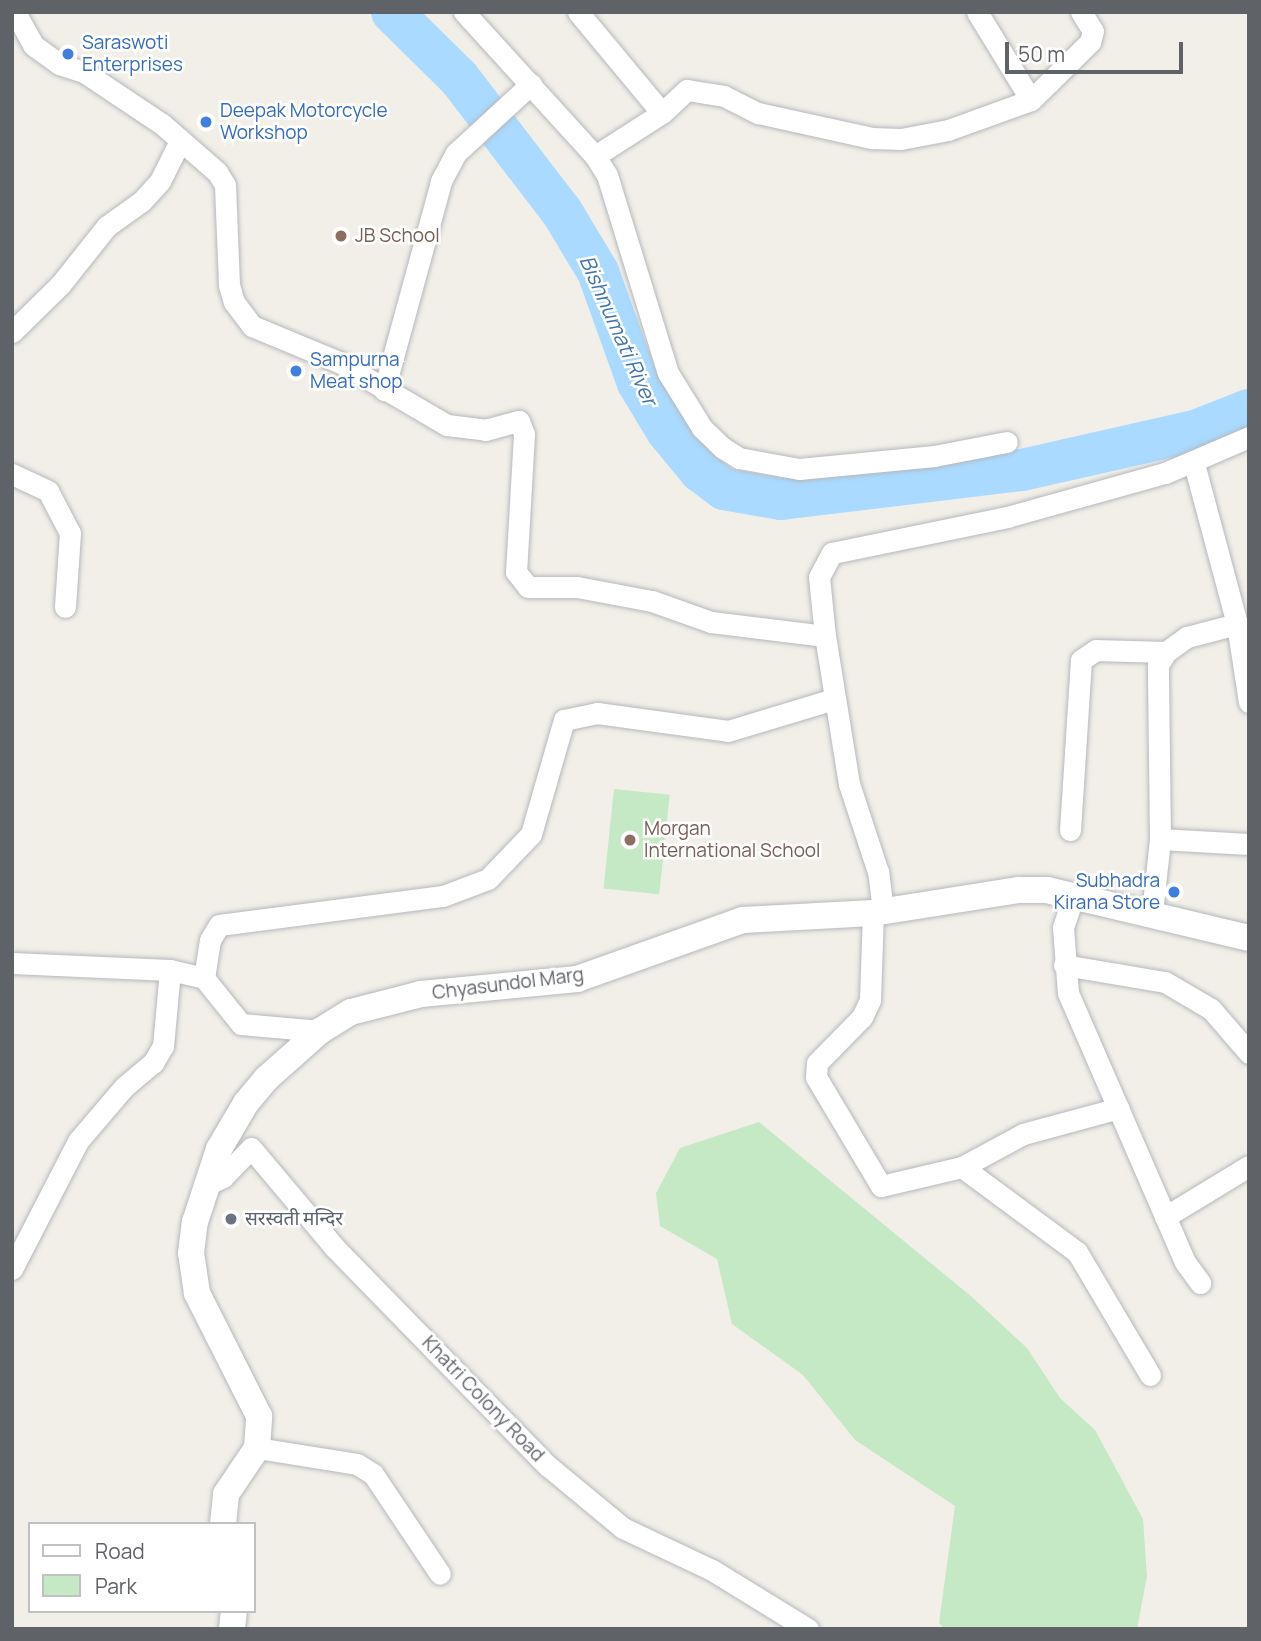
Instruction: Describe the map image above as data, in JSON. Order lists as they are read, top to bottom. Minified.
{"streets":{"street":["Chyasundol Marg","Khatri Colony Road"]},"crossings":[["Chyasundol Marg","Khatri Colony Road"]],"water":["Bishnumati River"],"places":["Saraswoti Enterprises","Deepak Motorcycle Workshop","JB School","Sampurna Meat shop","Morgan International School","Subhadra Kirana Store","सरस्वती मन्दिर"],"legend":["Road","Park"],"scale_bar":"50 m"}
